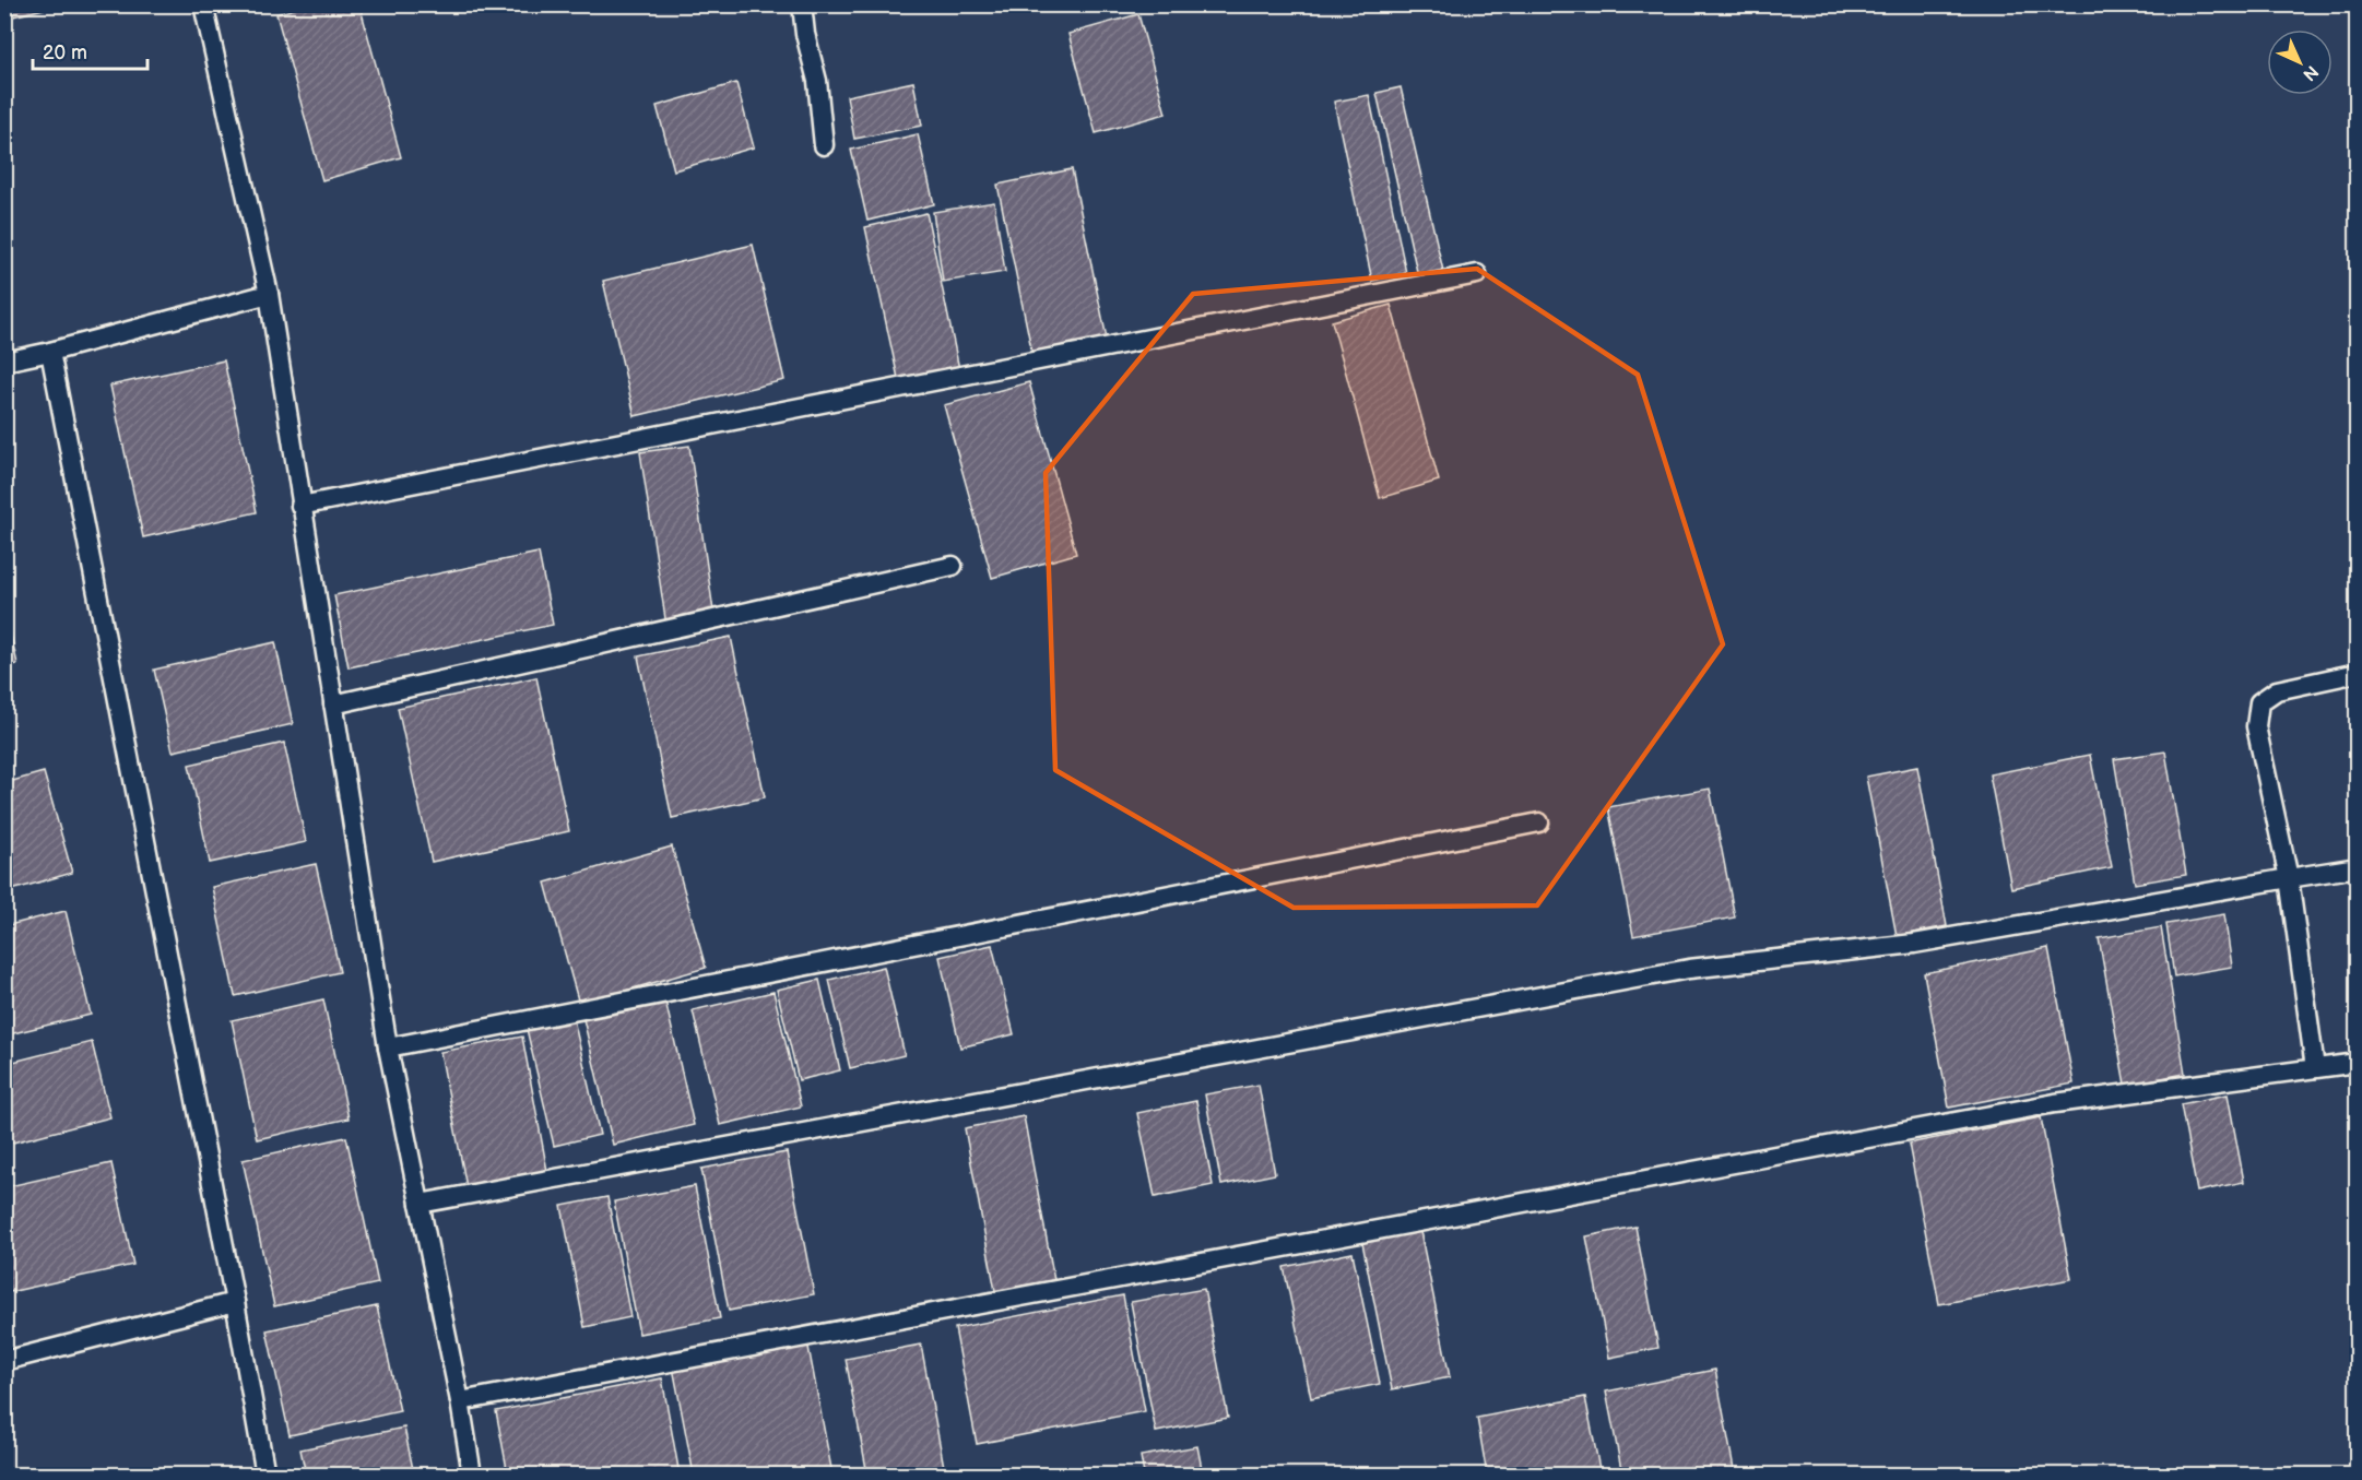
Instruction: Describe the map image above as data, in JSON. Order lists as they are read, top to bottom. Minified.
{"scale_bar":"20 m","north":"bottom right"}
